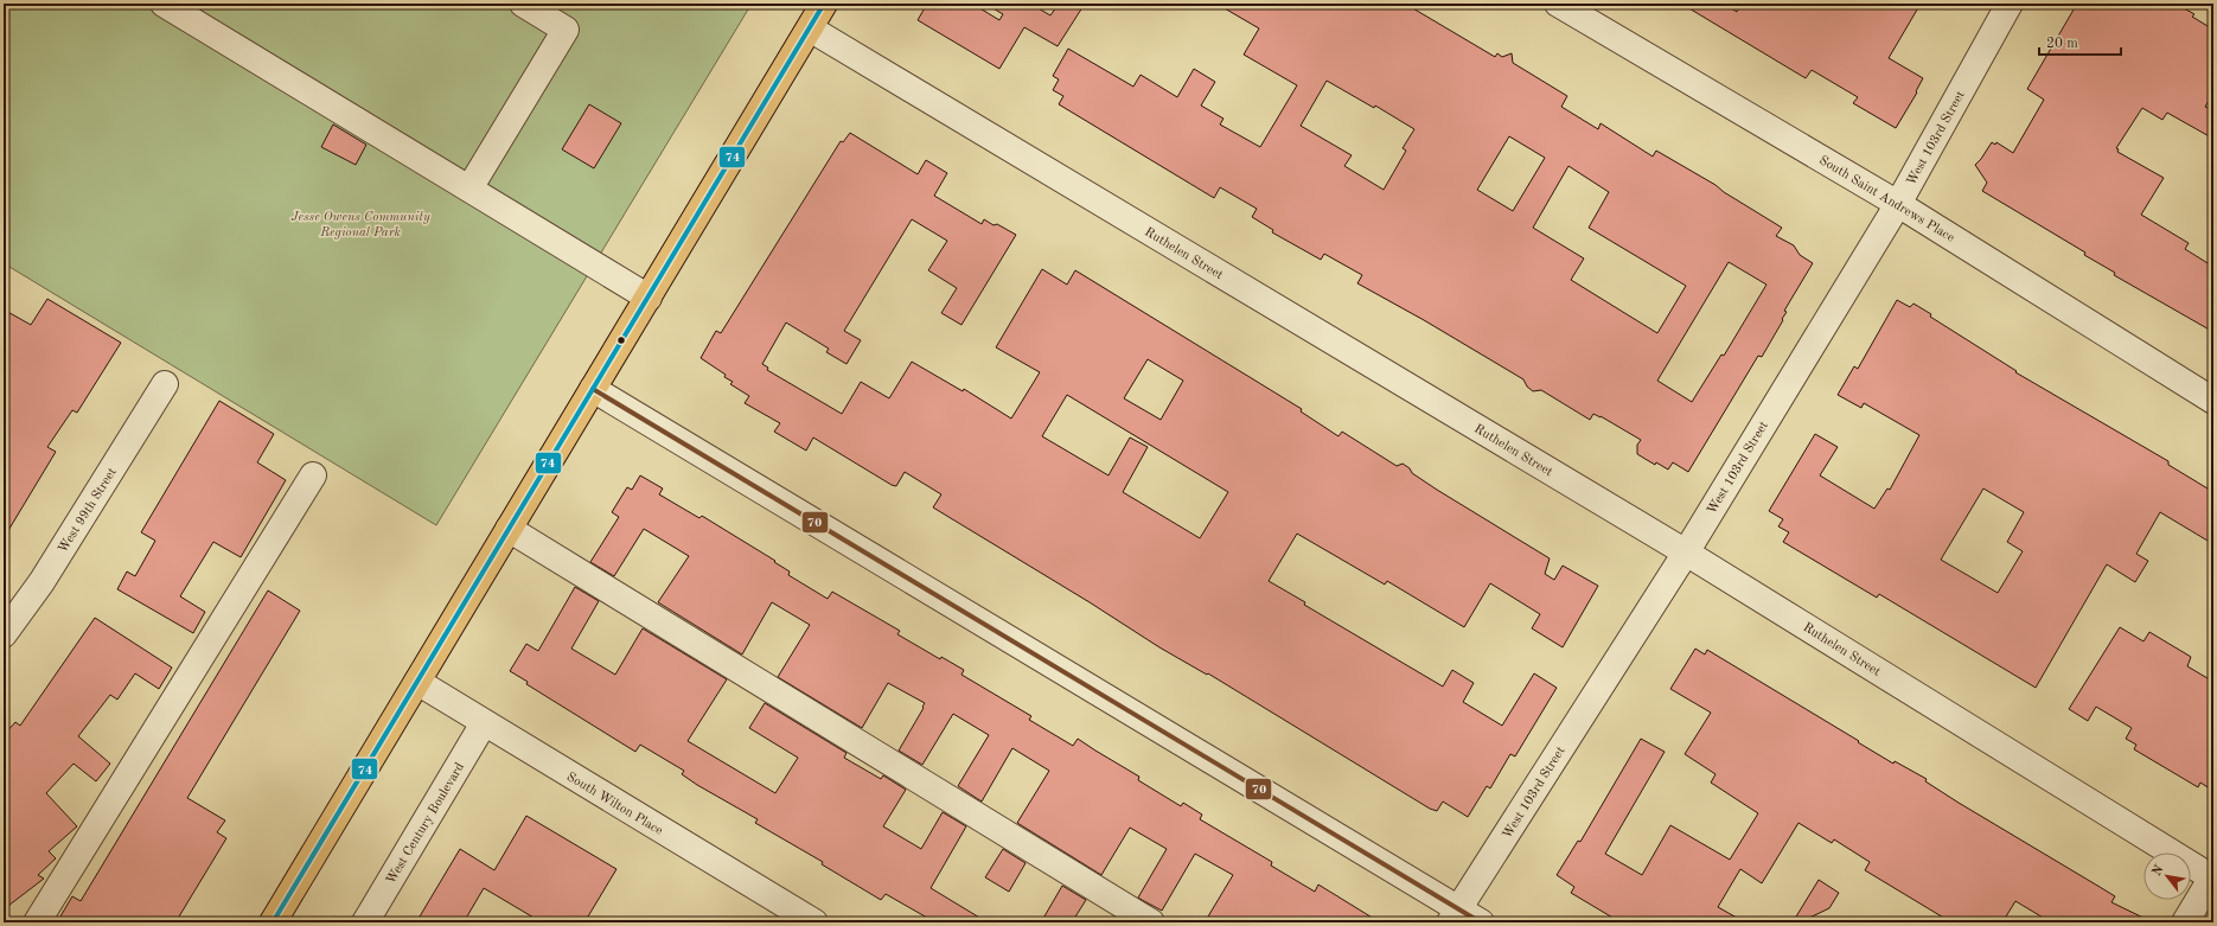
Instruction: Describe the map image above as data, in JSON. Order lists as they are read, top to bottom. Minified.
{"streets":{"street":["West 103rd Street","South Saint Andrews Place","Ruthelen Street","West 99th Street","South Wilton Place","West Century Boulevard"]},"crossings":[["West 103rd Street","South Saint Andrews Place"],["West 103rd Street","Ruthelen Street"],["South Wilton Place","West Century Boulevard"]],"parks":["Jesse Owens Community Regional Park"],"lines":["transit line 74","transit line 70"],"scale_bar":"20 m","north":"top left"}
